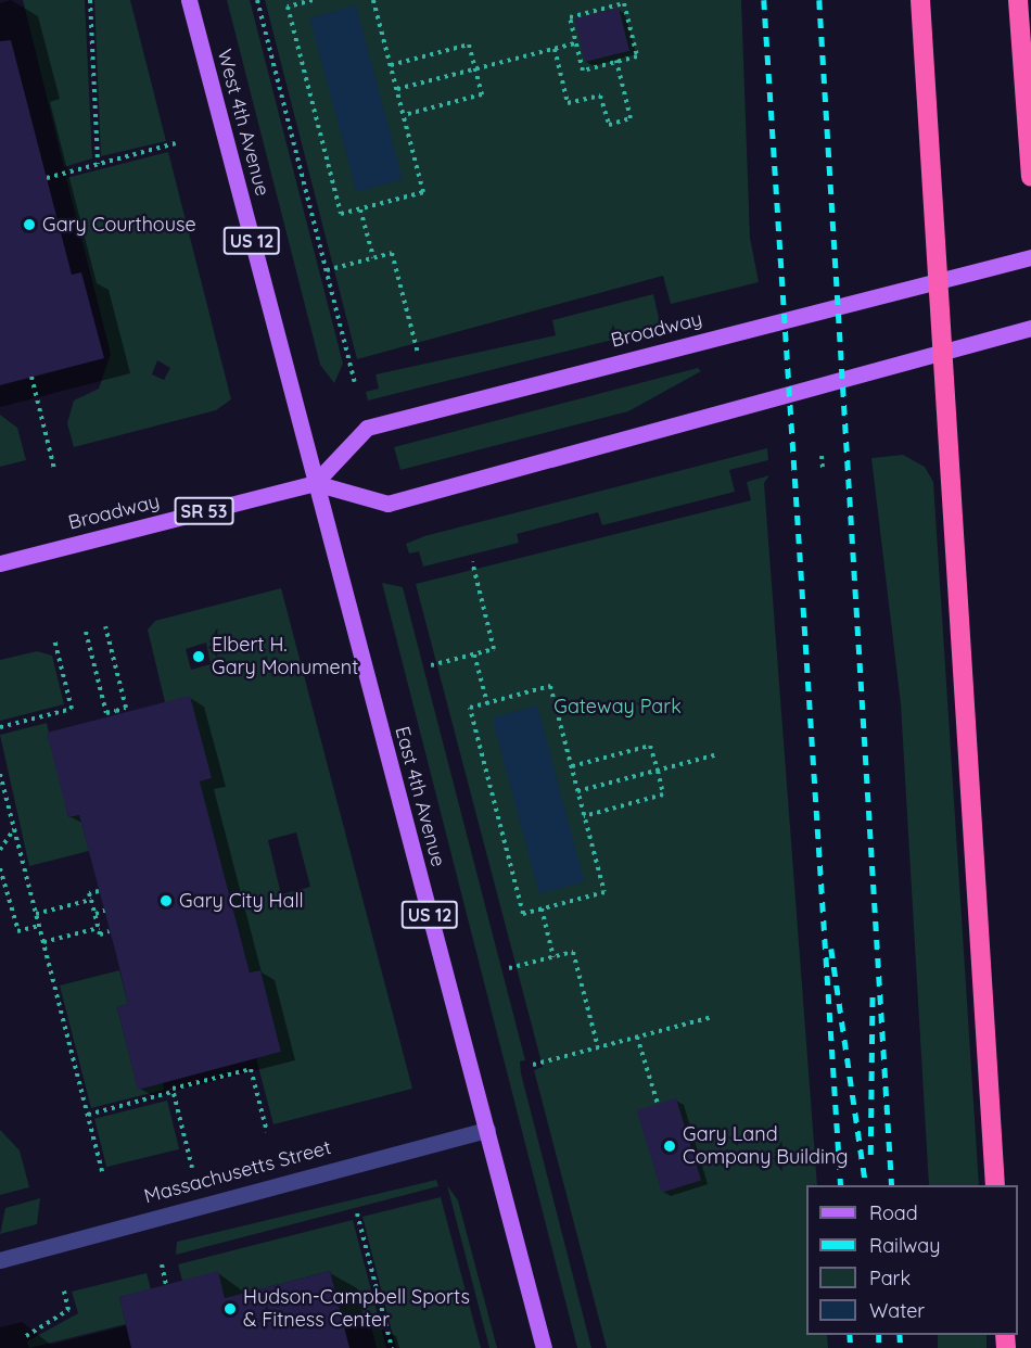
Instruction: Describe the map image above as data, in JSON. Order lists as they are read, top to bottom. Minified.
{"streets":{"main road":["West 4th Avenue","US 12","Broadway","SR 53","East 4th Avenue"],"street":["Massachusetts Street"]},"crossings":[["West 4th Avenue","Broadway"],["West 4th Avenue","East 4th Avenue"],["Broadway","East 4th Avenue"],["East 4th Avenue","Massachusetts Street"]],"parks":["Gateway Park"],"places":["Gary Courthouse","Elbert H. Gary Monument","Gary City Hall","Gary Land Company Building","Hudson-Campbell Sports & Fitness Center"],"legend":["Road","Railway","Park","Water"]}
